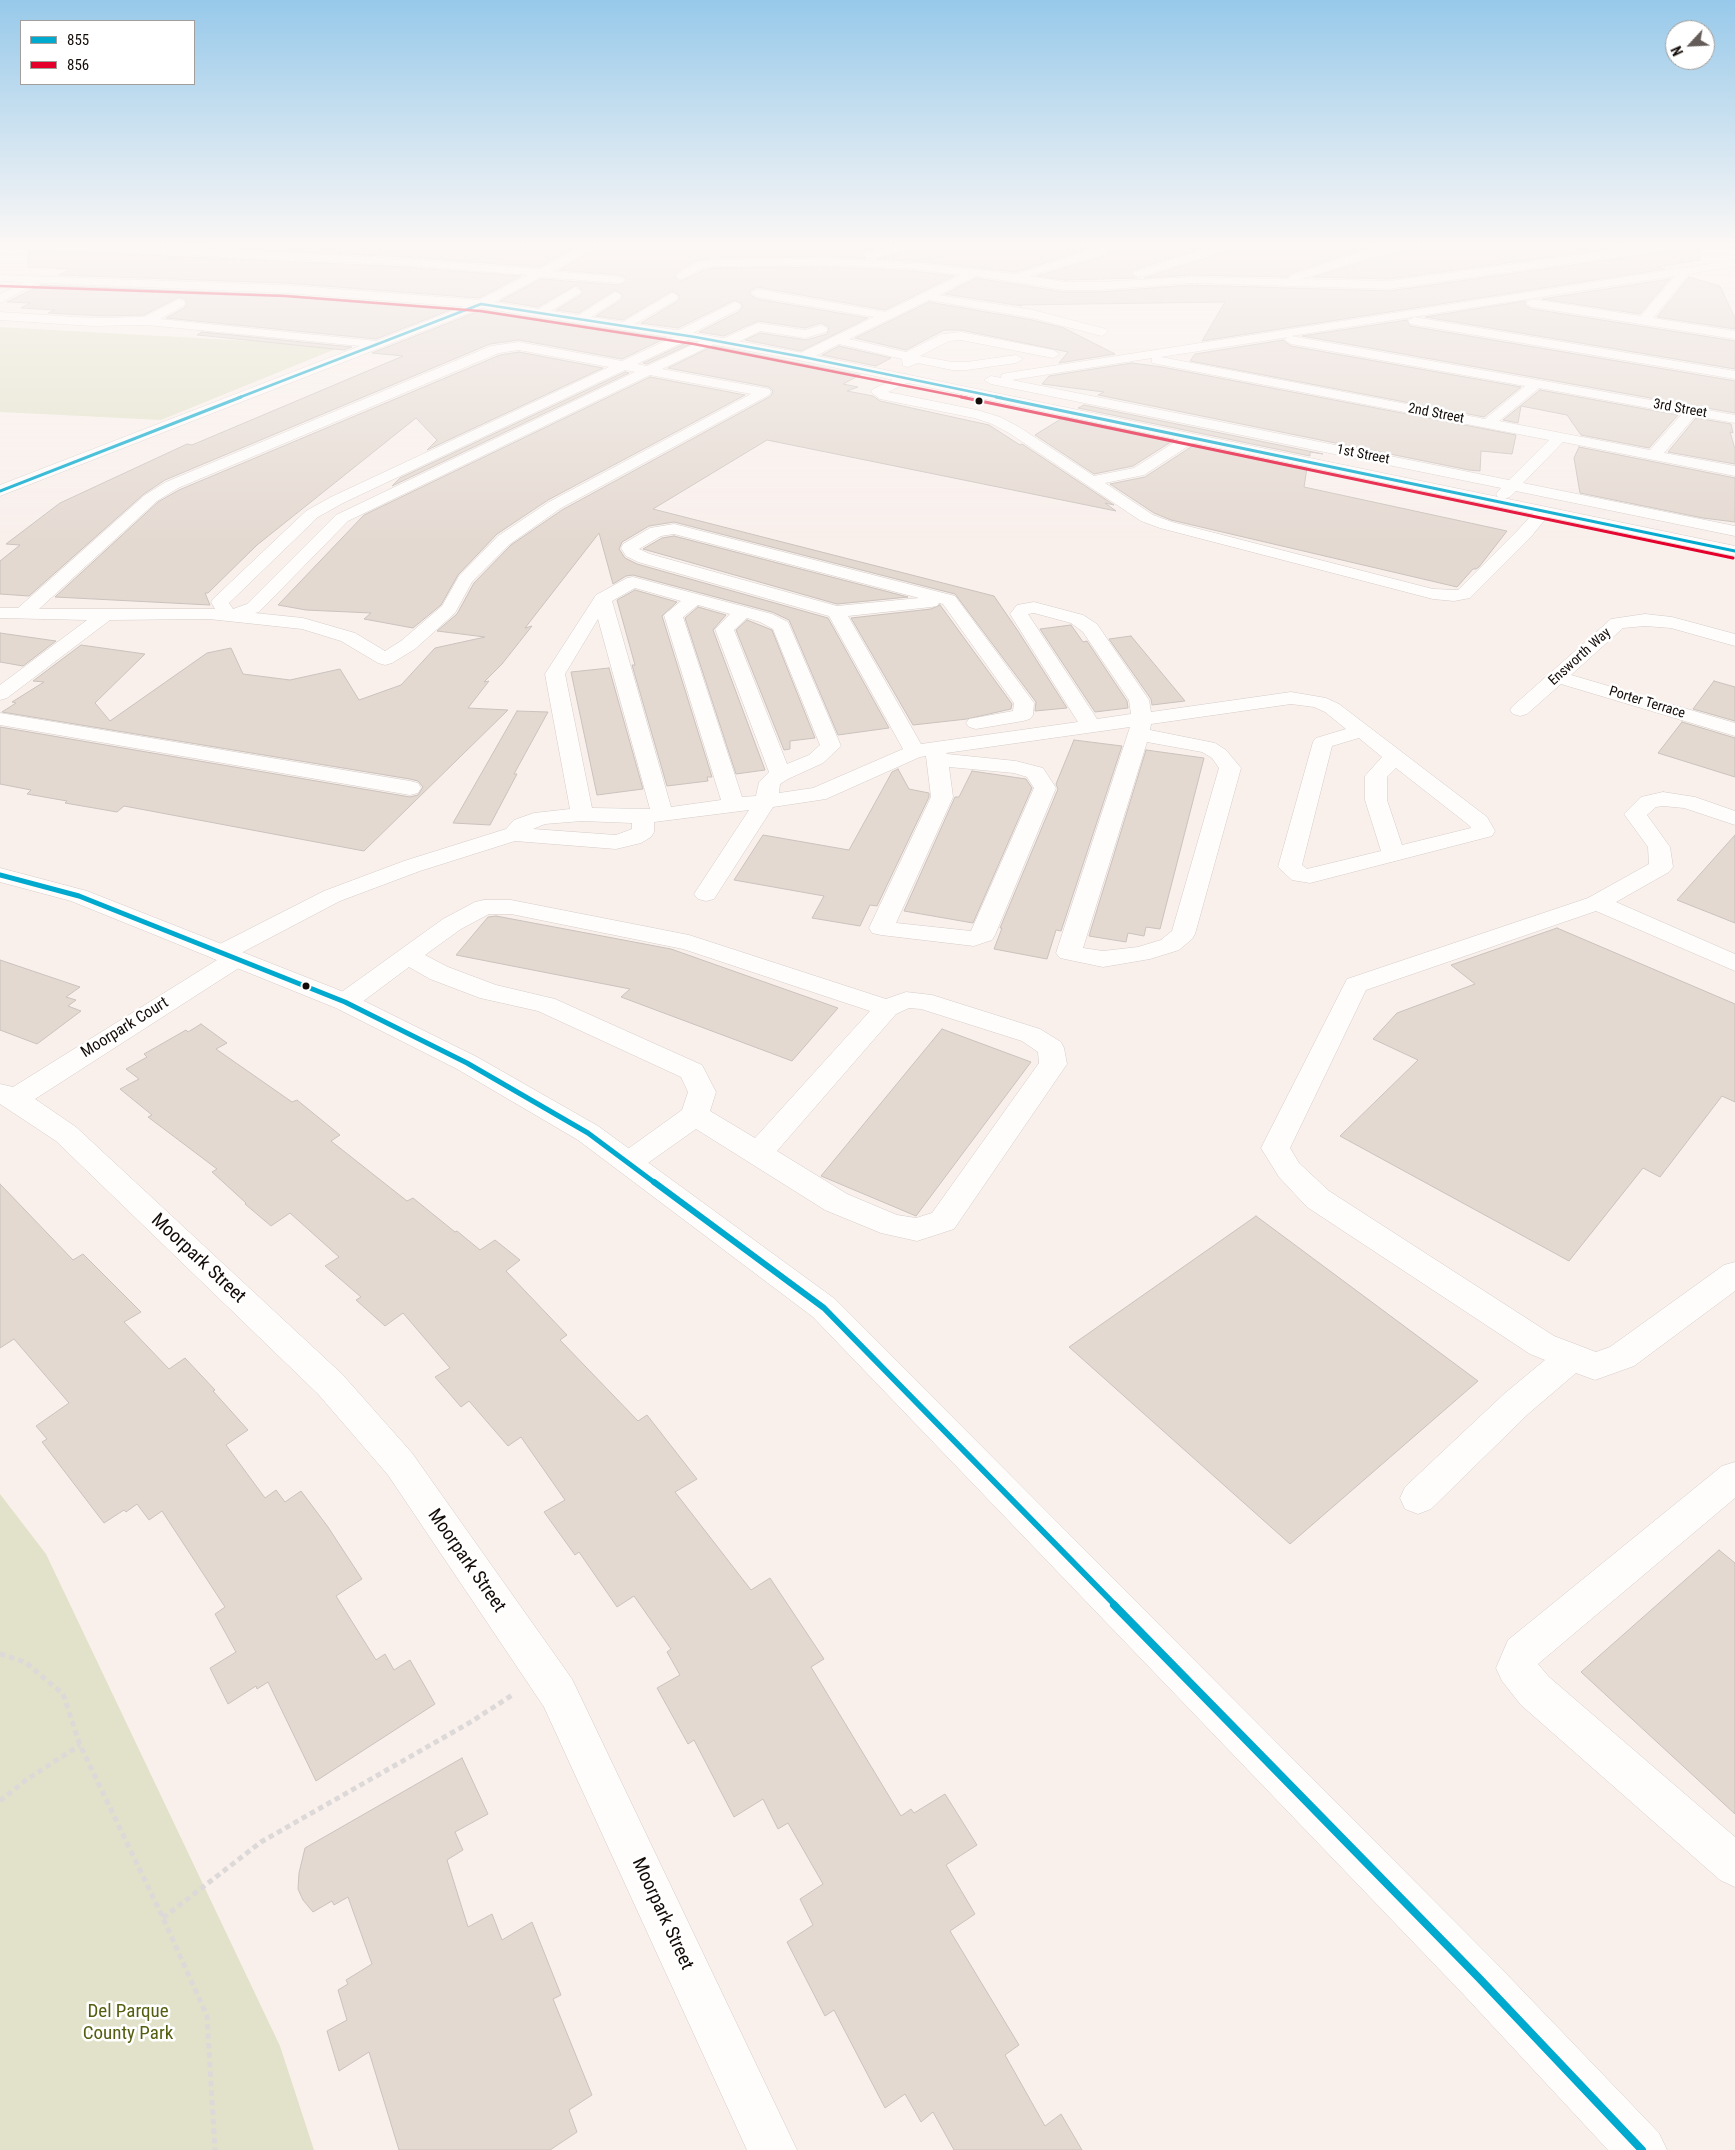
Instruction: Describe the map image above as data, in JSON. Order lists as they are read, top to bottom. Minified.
{"streets":{"street":["3rd Street","2nd Street","1st Street","Ensworth Way","Porter Terrace","Moorpark Court","Moorpark Street"]},"crossings":[["2nd Street","1st Street"],["Ensworth Way","Porter Terrace"],["Moorpark Court","Moorpark Street"]],"parks":["Del Parque County Park"],"lines":["transit line 855","transit line 856"],"legend":["855","856"],"north":"bottom left"}
